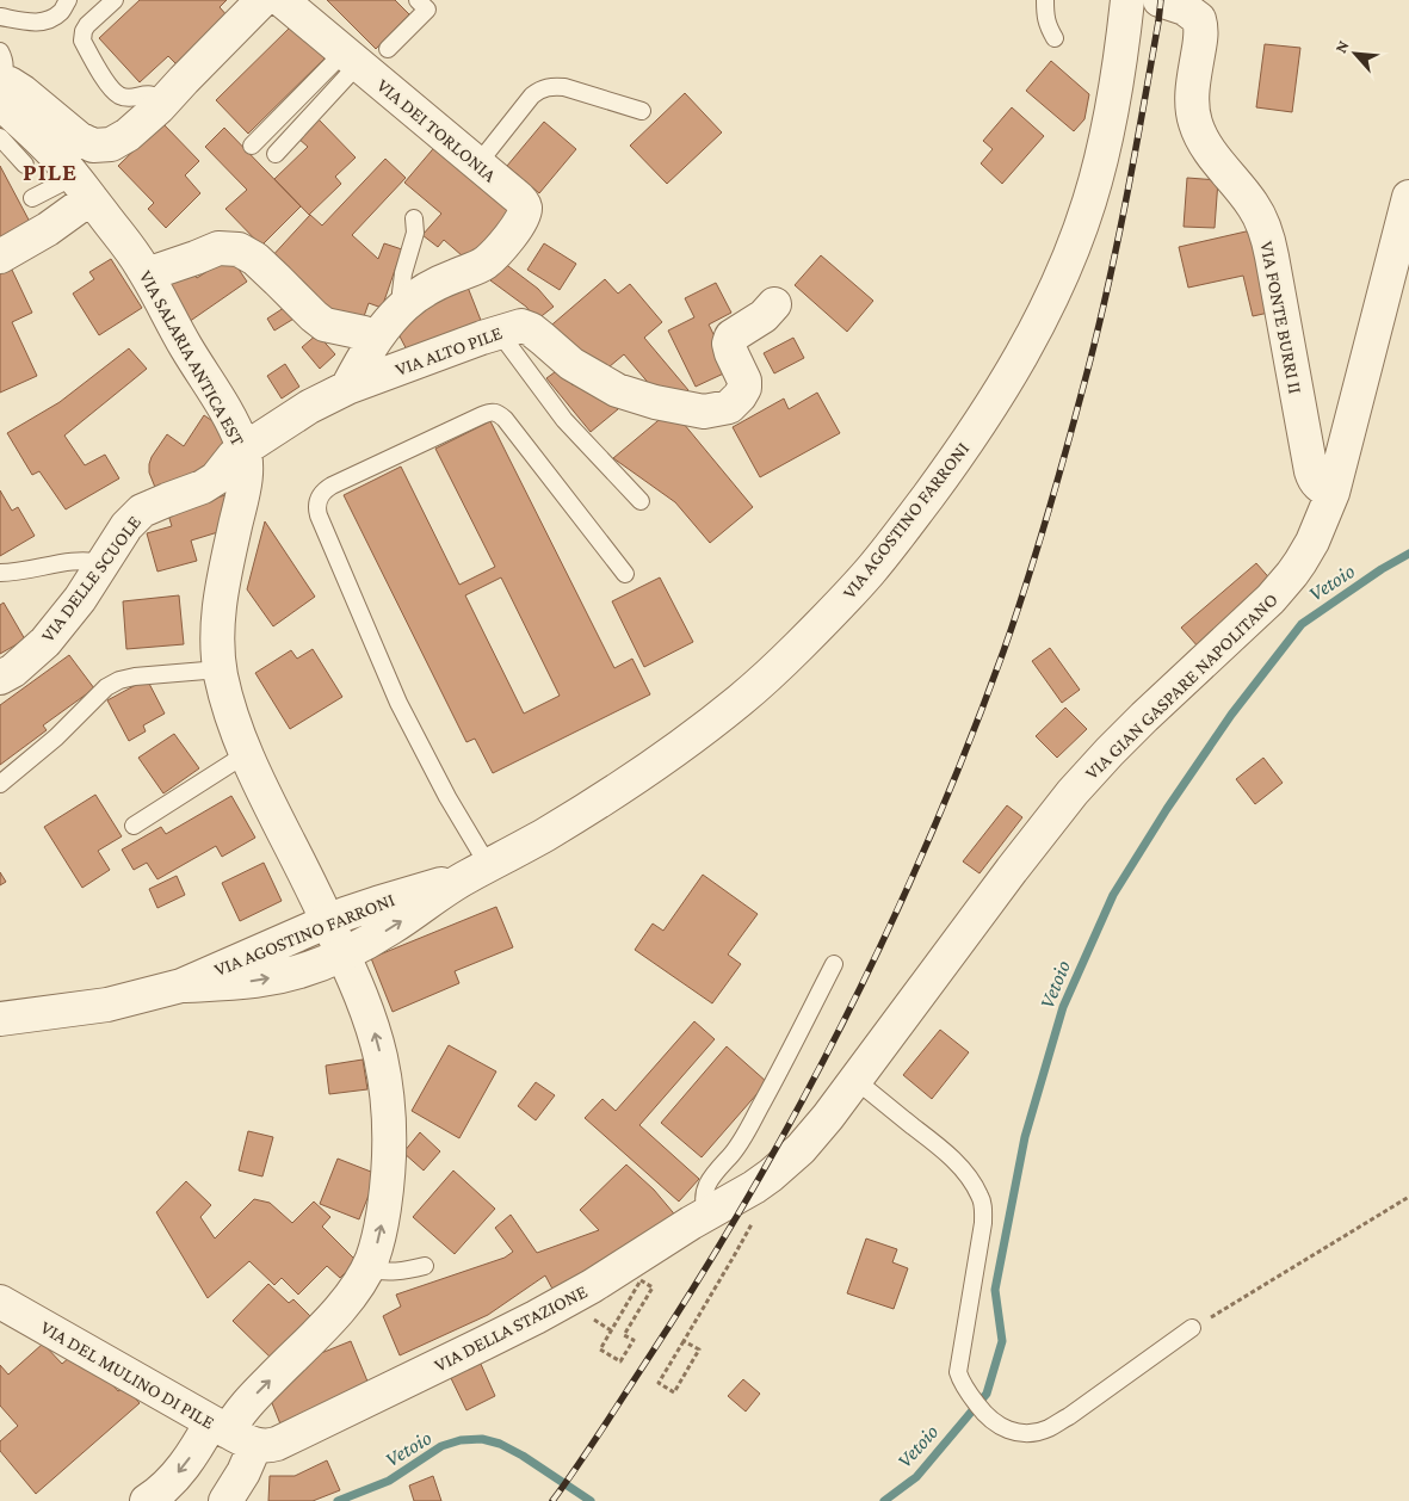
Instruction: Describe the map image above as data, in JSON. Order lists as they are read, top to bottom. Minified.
{"streets":{"street":["VIA DEI TORLONIA","VIA FONTE BURRI II","VIA ALTO PILE","VIA SALARIA ANTICA EST","VIA AGOSTINO FARRONI","VIA DELLE SCUOLE","VIA GIAN GASPARE NAPOLITANO","VIA DELLA STAZIONE","VIA DEL MULINO DI PILE"]},"crossings":[["VIA FONTE BURRI II","VIA GIAN GASPARE NAPOLITANO"],["VIA ALTO PILE","VIA SALARIA ANTICA EST"],["VIA ALTO PILE","VIA DELLE SCUOLE"],["VIA SALARIA ANTICA EST","VIA AGOSTINO FARRONI"],["VIA SALARIA ANTICA EST","VIA DELLE SCUOLE"],["VIA SALARIA ANTICA EST","VIA DELLA STAZIONE"],["VIA SALARIA ANTICA EST","VIA DEL MULINO DI PILE"],["VIA GIAN GASPARE NAPOLITANO","VIA DELLA STAZIONE"],["VIA DELLA STAZIONE","VIA DEL MULINO DI PILE"]],"districts":["PILE"],"water":["Vetoio"],"north":"top left"}
